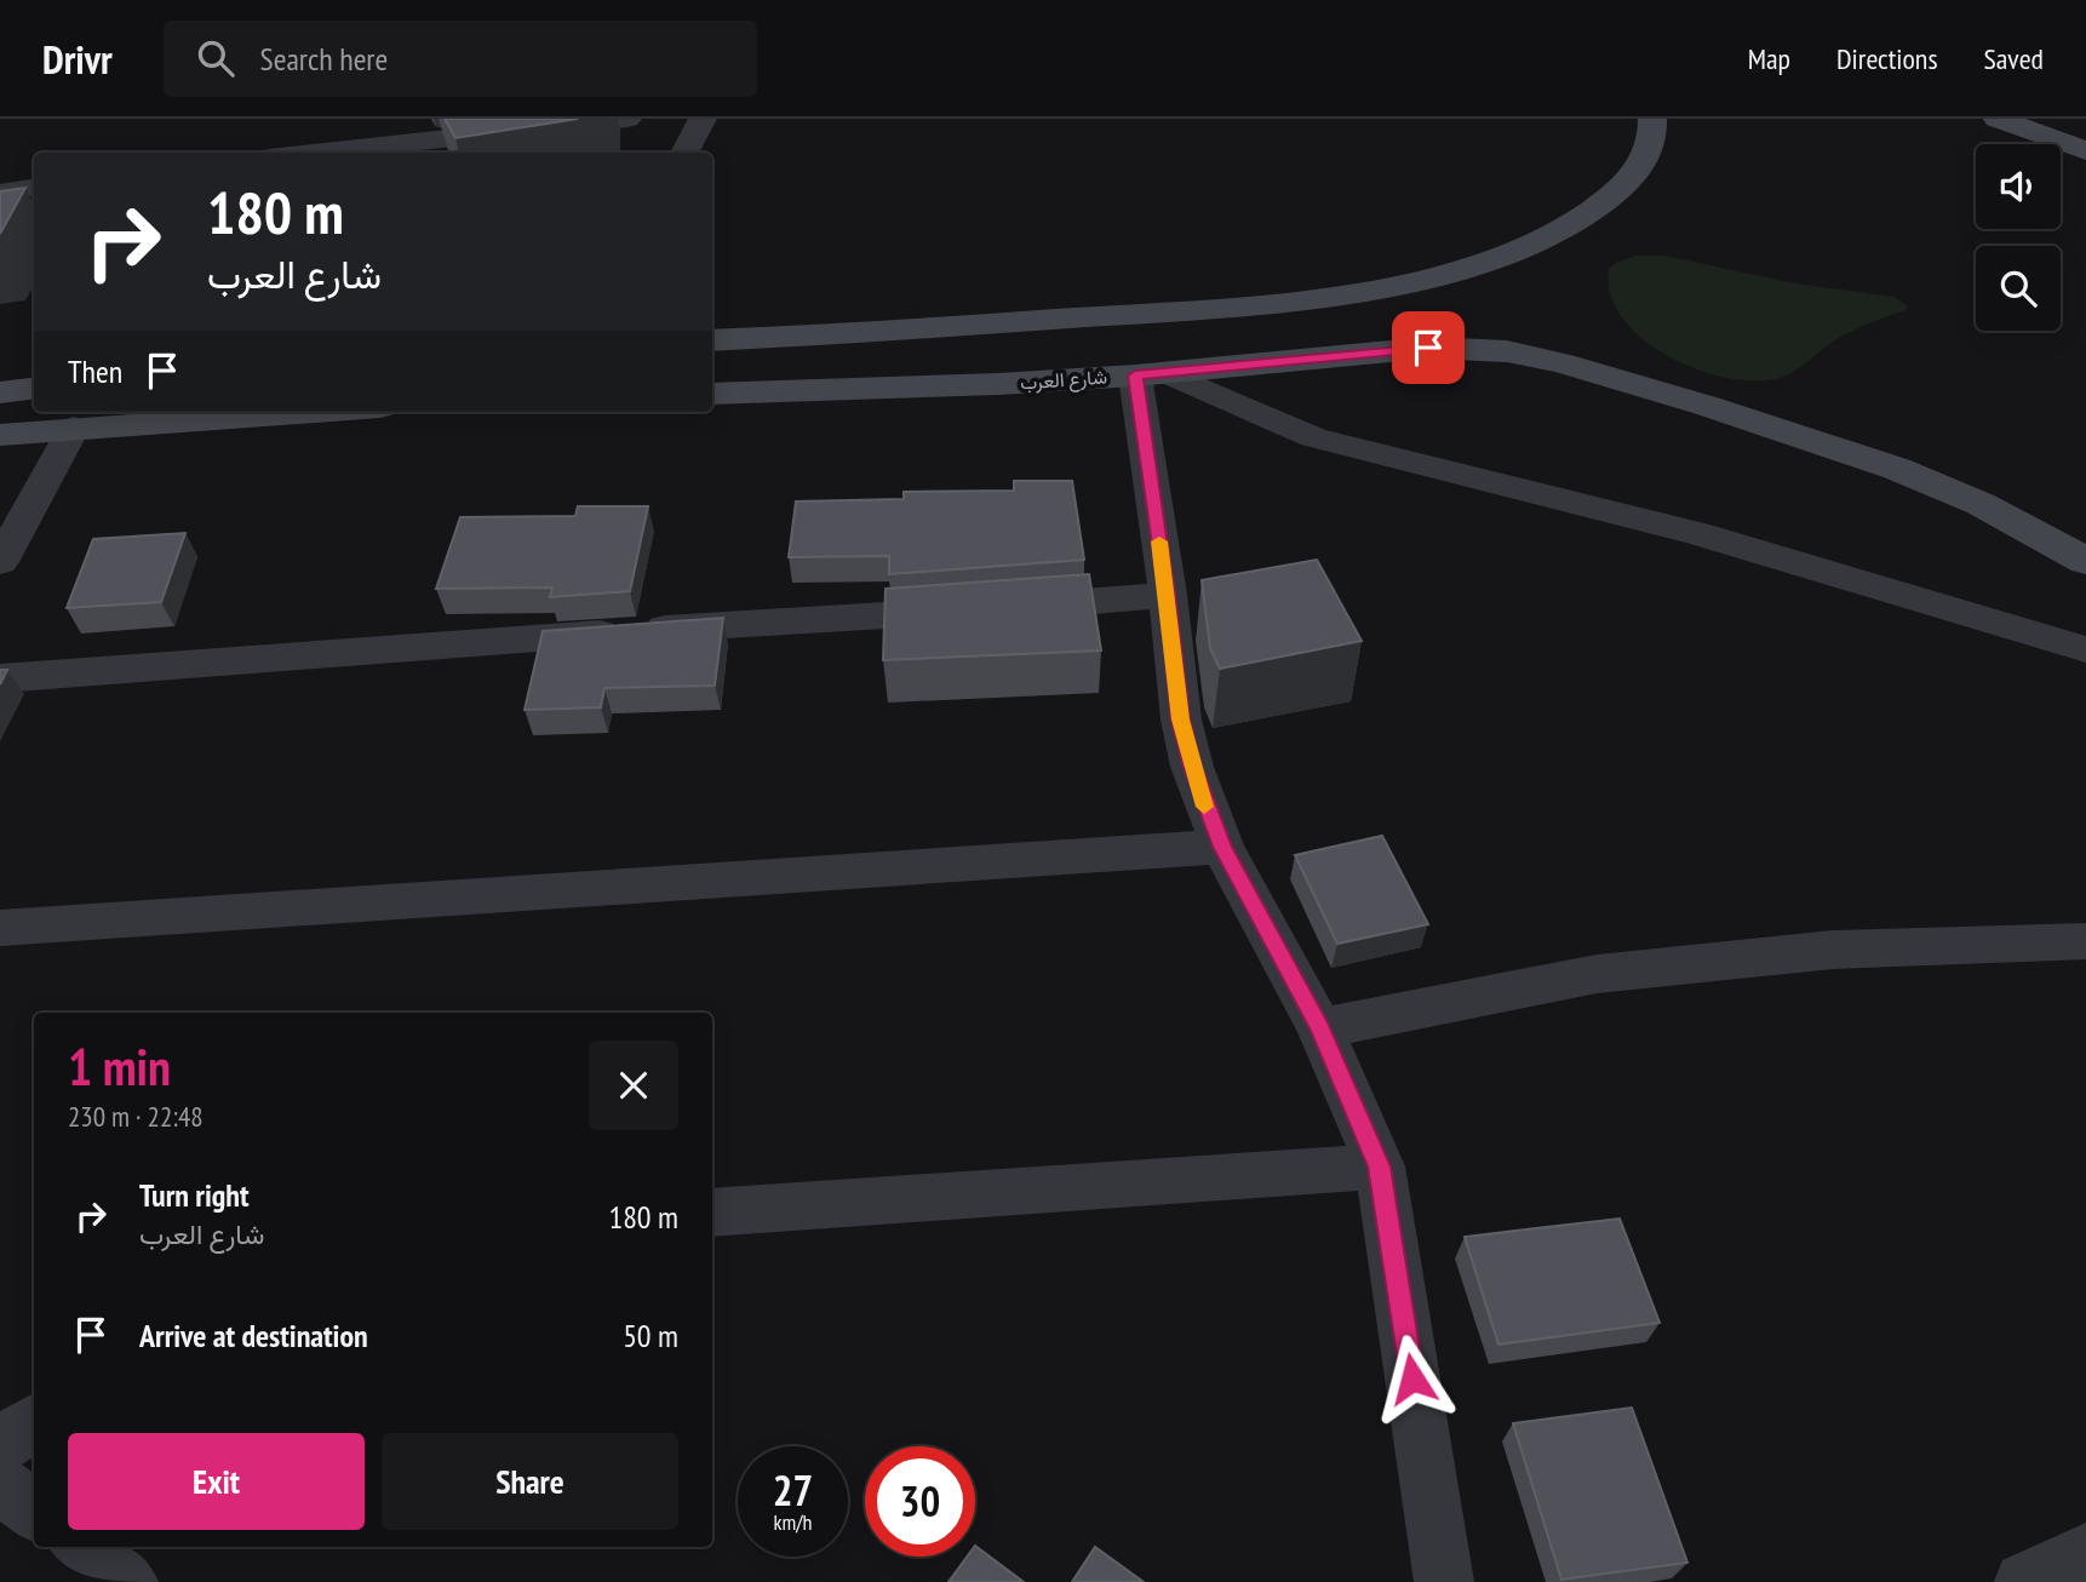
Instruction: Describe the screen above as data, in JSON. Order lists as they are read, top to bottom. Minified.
{"streets":{"main road":["شارع العرب"]},"page":{"header":"Drivr","search":"Search here","nav":["Map","Directions","Saved"],"turn":["180 m","شارع العرب"],"then":"Then","heading":["1 min","230 m · 22:48"],"list":[{"name":"Turn right","note":"شارع العرب","value":"180 m"},{"name":"Arrive at destination","value":"50 m"}],"buttons":["Exit","Share"],"speed":"27 km/h","limit":"30"}}
